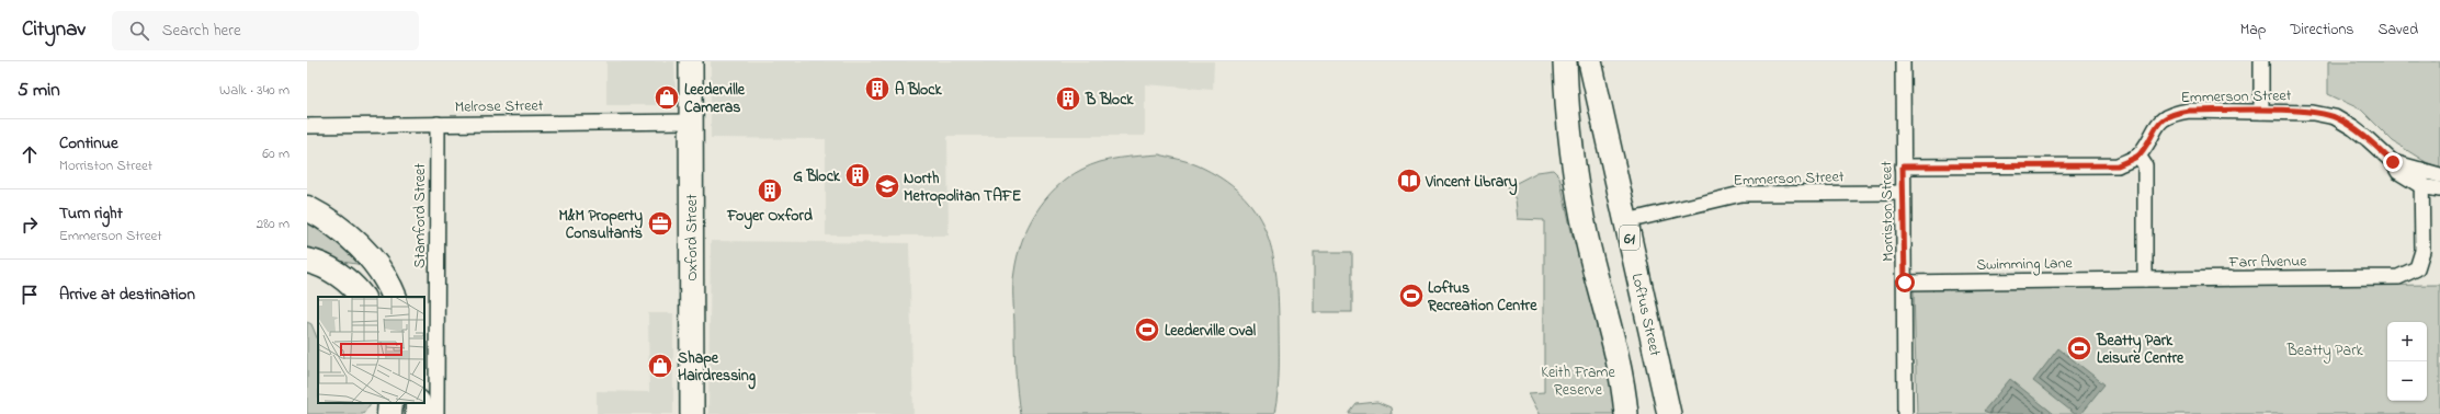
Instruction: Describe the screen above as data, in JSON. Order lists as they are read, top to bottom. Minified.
{"streets":{"main road":["Oxford Street","61","Loftus Street"],"street":["Emmerson Street","Melrose Street","Morriston Street","Stamford Street","Farr Avenue","Swimming Lane"]},"crossings":[["Emmerson Street","Morriston Street"],["Emmerson Street","Farr Avenue"],["Emmerson Street","Loftus Street"],["Melrose Street","Stamford Street"],["Melrose Street","Oxford Street"],["Morriston Street","Swimming Lane"],["Farr Avenue","Swimming Lane"]],"parks":["Beatty Park","Keith Frame Reserve"],"places":{"building":["A Block","B Block","G Block","Foyer Oxford"],"shop":["Leederville Cameras","Shape Hairdressing"],"library":["Vincent Library"],"school or university":["North Metropolitan TAFE"],"office":["M&M Property Consultants"],"sports":["Loftus Recreation Centre","Leederville Oval","Beatty Park Leisure Centre"]},"page":{"header":"Citynav","search":"Search here","nav":["Map","Directions","Saved"],"heading":["5 min","Walk · 340 m"],"list":[["Continue","Morriston Street","60 m"],["Turn right","Emmerson Street","280 m"],"Arrive at destination"],"map_buttons":["+","−"]}}
